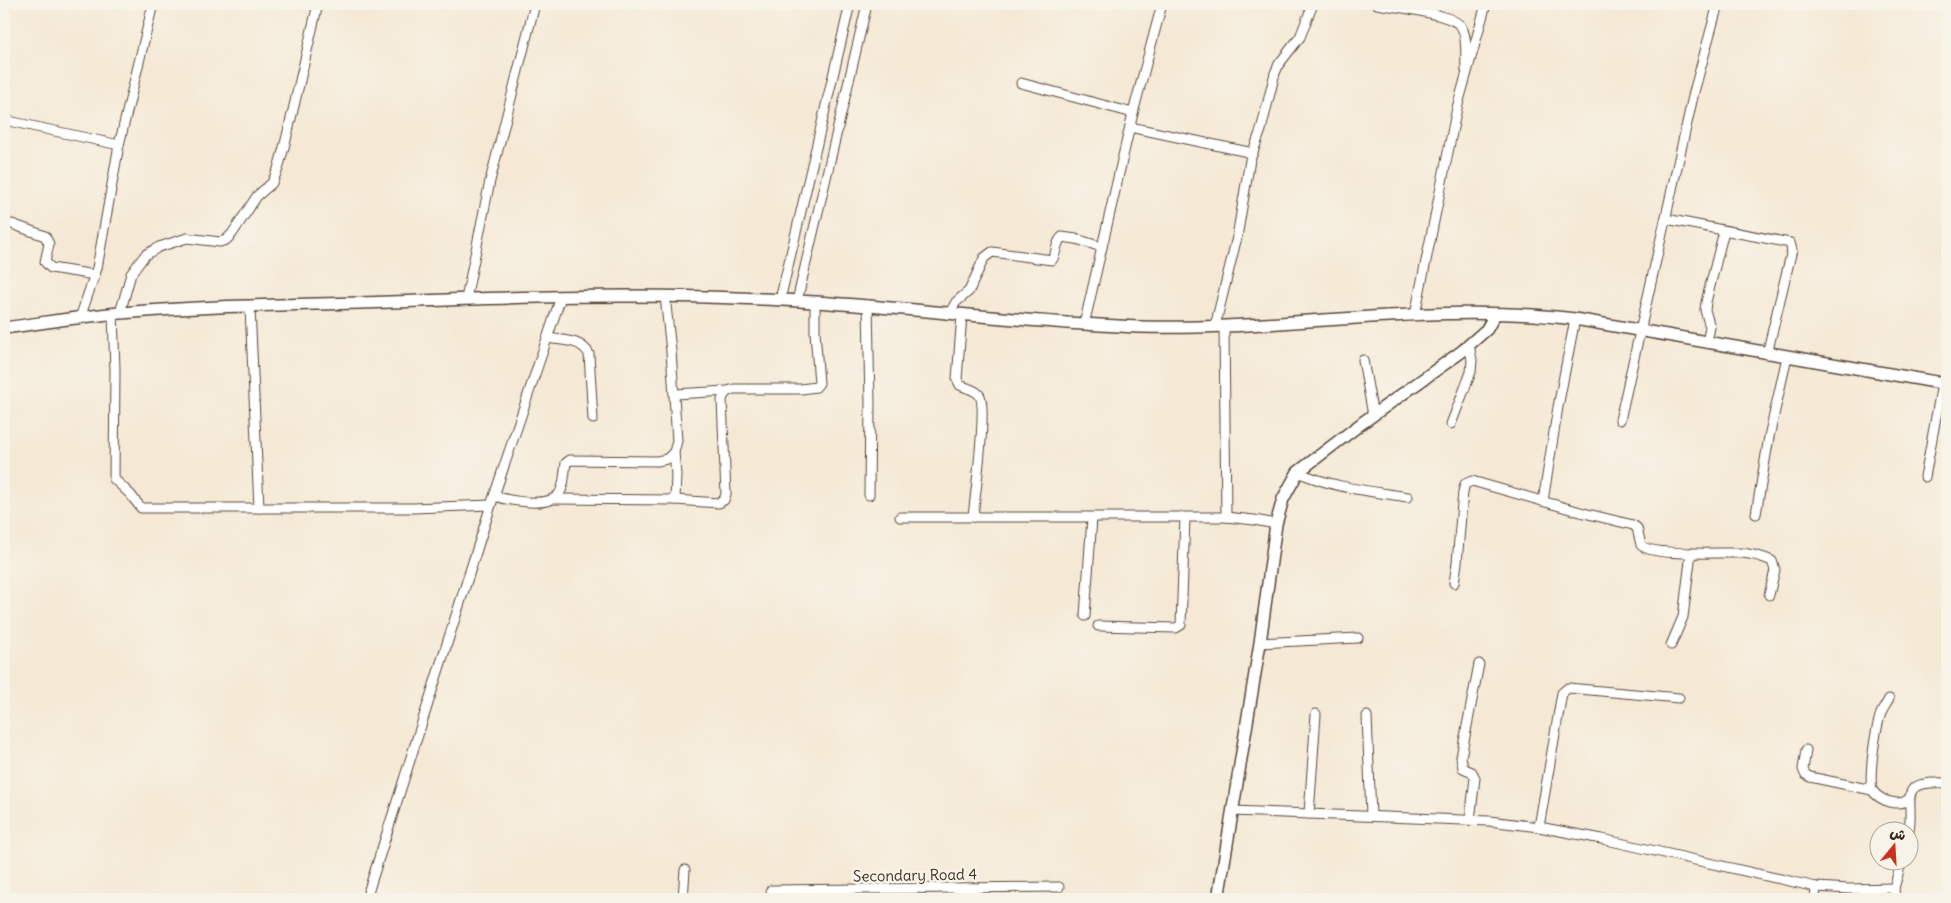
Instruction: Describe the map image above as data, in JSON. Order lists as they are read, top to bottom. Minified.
{"streets":{"street":["Secondary Road 4"]},"north":"top"}
